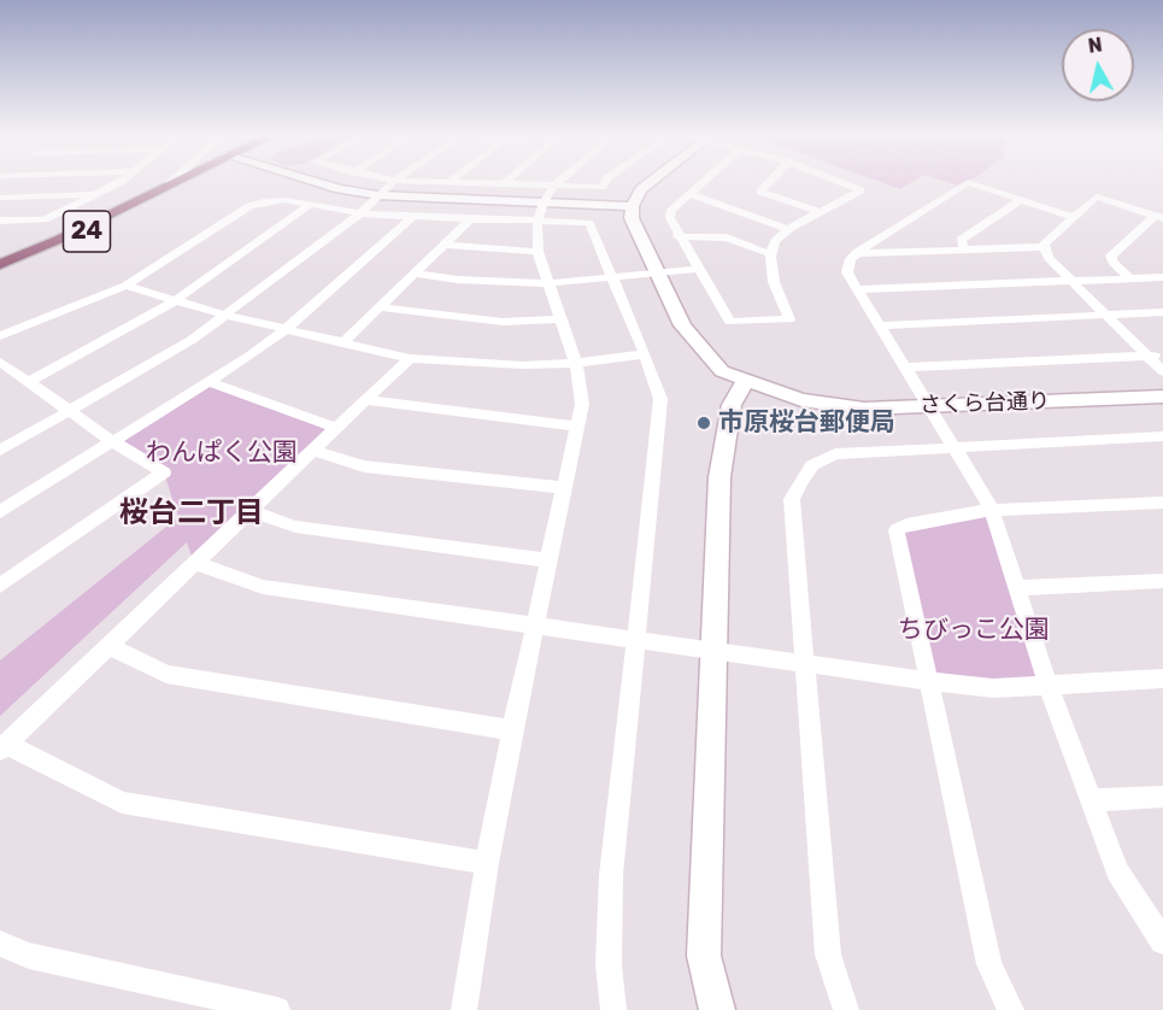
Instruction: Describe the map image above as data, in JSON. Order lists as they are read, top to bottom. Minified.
{"streets":{"main road":["24"],"street":["さくら台通り"]},"districts":["桜台二丁目"],"parks":["わんぱく公園","ちびっこ公園"],"places":["市原桜台郵便局"],"north":"top"}
